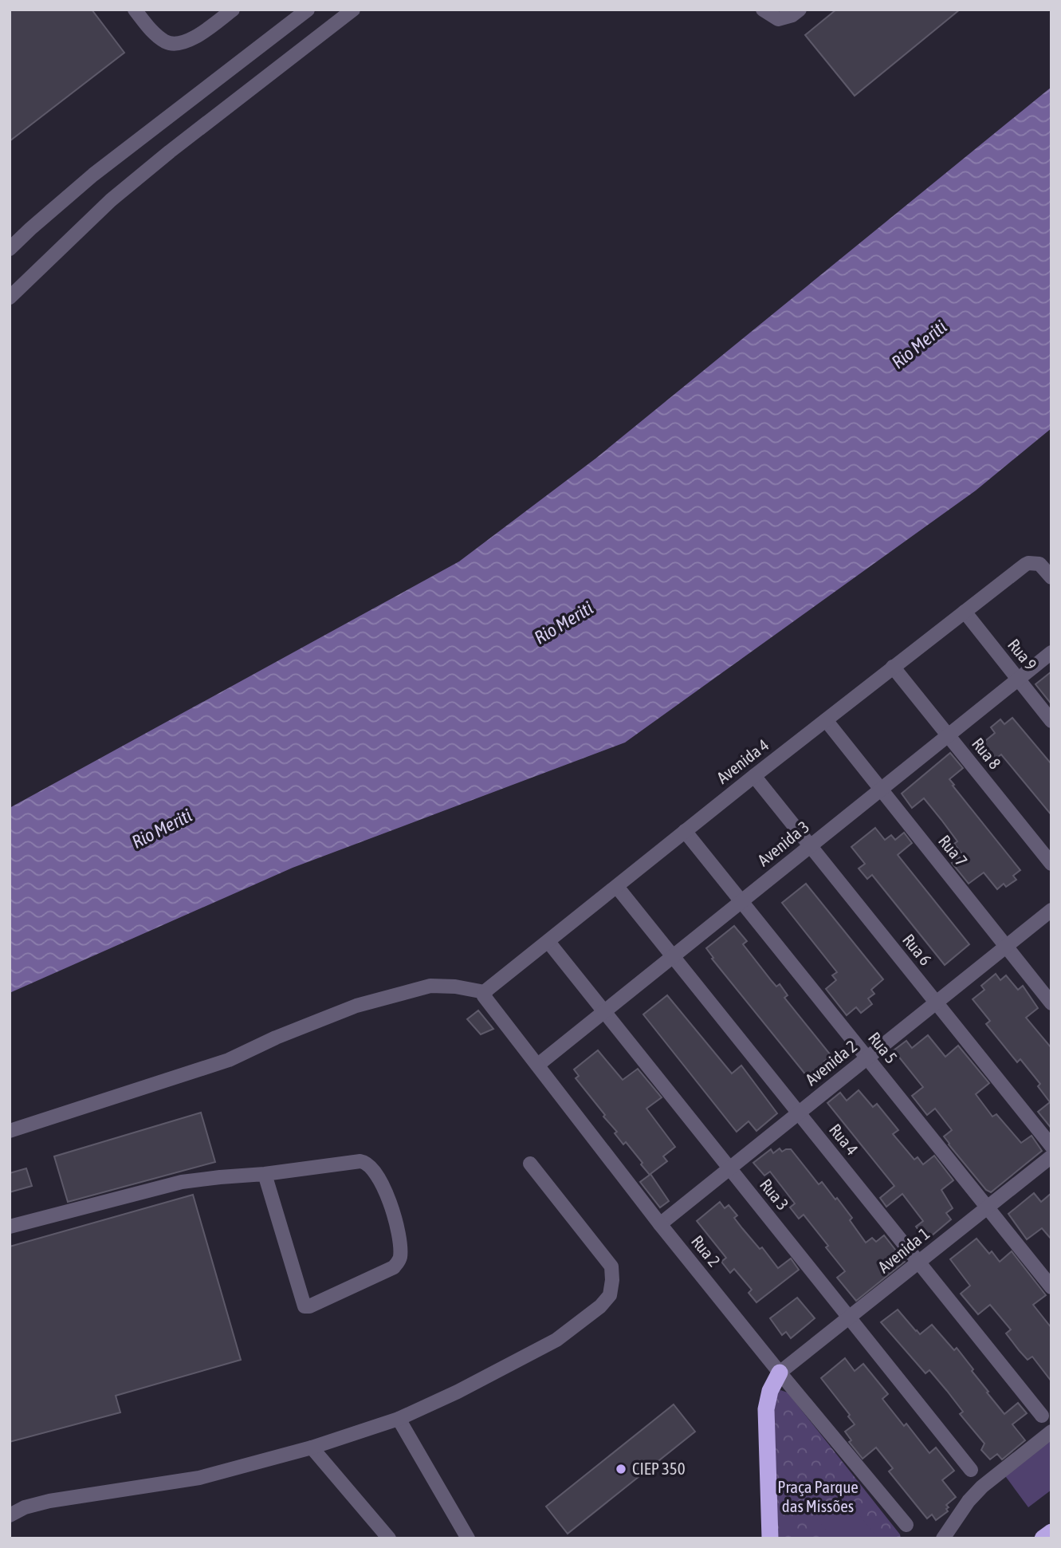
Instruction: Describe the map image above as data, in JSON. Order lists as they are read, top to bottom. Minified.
{"streets":{"street":["Rua 9","Rua 8","Avenida 4","Avenida 3","Rua 7","Rua 6","Rua 5","Avenida 2","Rua 4","Rua 3","Avenida 1","Rua 2"]},"crossings":[["Rua 9","Avenida 4"],["Rua 9","Avenida 3"],["Rua 8","Avenida 4"],["Rua 8","Avenida 3"],["Avenida 4","Rua 7"],["Avenida 4","Rua 6"],["Avenida 4","Rua 5"],["Avenida 4","Rua 4"],["Avenida 4","Rua 3"],["Avenida 4","Rua 2"],["Avenida 3","Rua 7"],["Avenida 3","Rua 6"],["Avenida 3","Rua 5"],["Avenida 3","Rua 4"],["Avenida 3","Rua 3"],["Avenida 3","Rua 2"],["Rua 7","Avenida 2"],["Rua 6","Avenida 2"],["Rua 5","Avenida 2"],["Rua 5","Avenida 1"],["Avenida 2","Rua 4"],["Avenida 2","Rua 3"],["Avenida 2","Rua 2"],["Rua 4","Avenida 1"],["Rua 3","Avenida 1"],["Avenida 1","Rua 2"]],"water":["Rio Meriti"],"parks":["Praça Parque das Missões"],"places":["CIEP 350"]}
